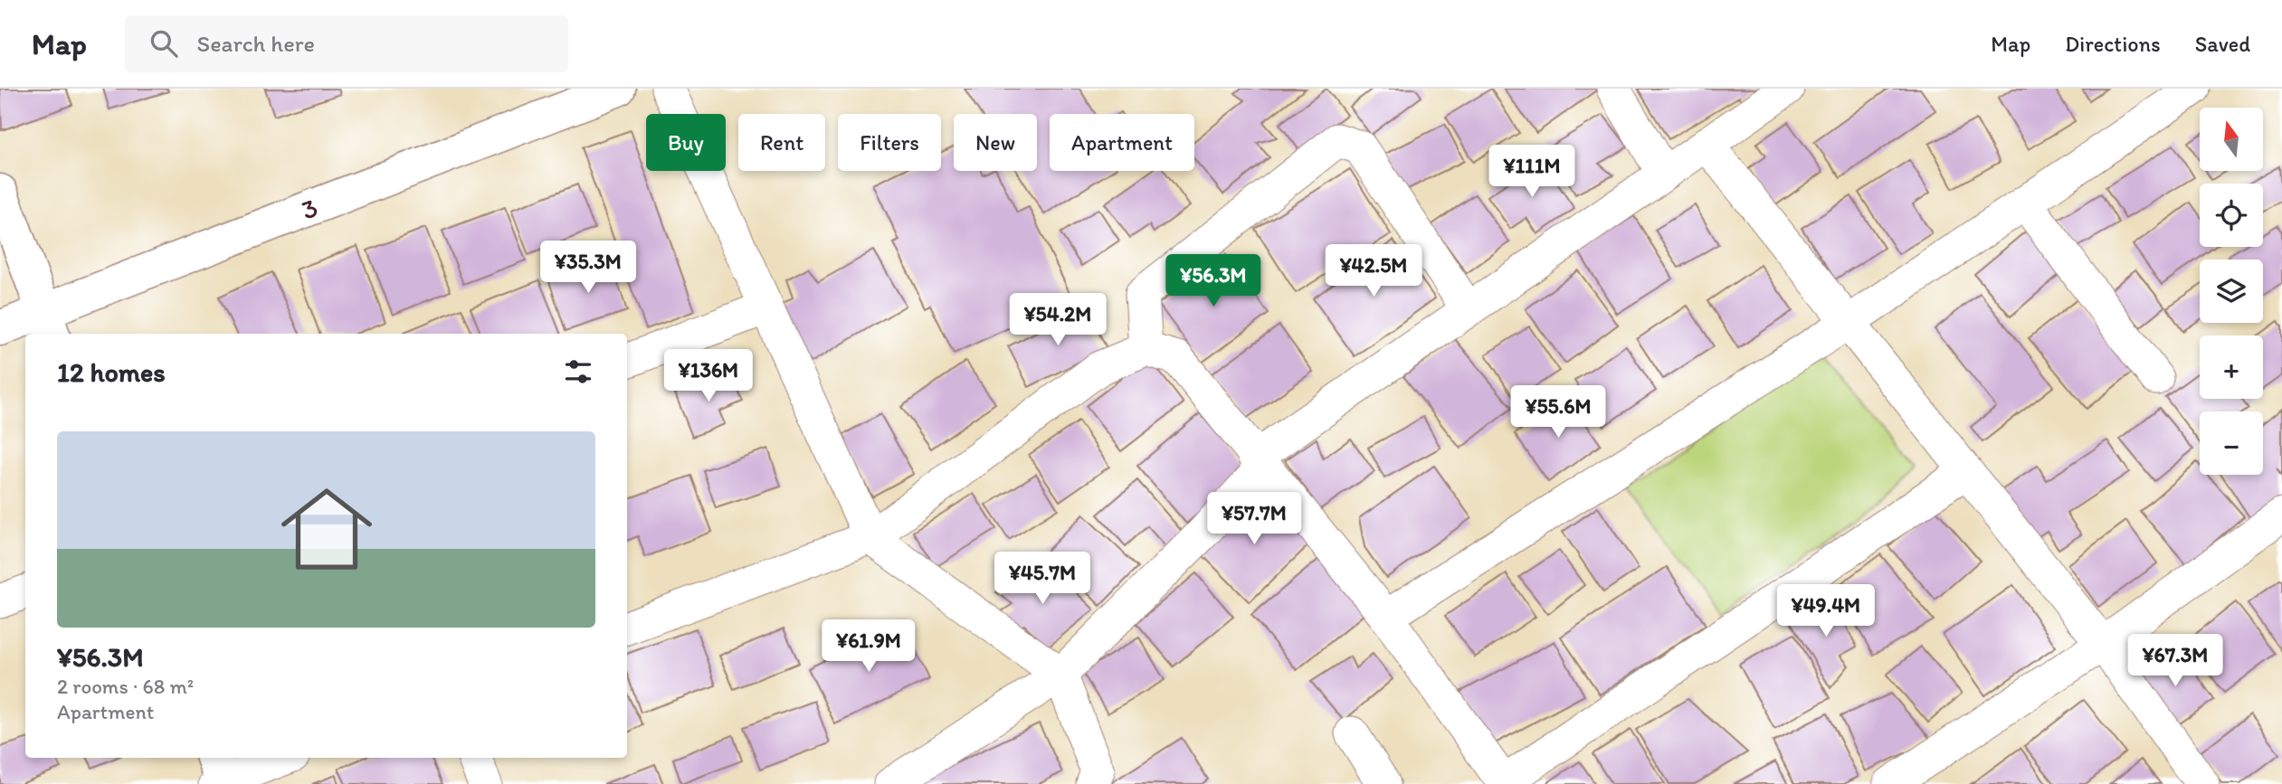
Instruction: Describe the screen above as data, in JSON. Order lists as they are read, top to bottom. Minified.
{"streets":{"street":["3"]},"north":"top","page":{"header":"Map","search":"Search here","nav":["Map","Directions","Saved"],"map_buttons":["+","−"],"chip":["Buy","Rent","Filters","New","Apartment"],"price":["¥111M","¥35.3M","¥42.5M","¥56.3M","¥54.2M","¥136M","¥55.6M","¥57.7M","¥45.7M","¥49.4M","¥61.9M","¥67.3M"],"heading":"12 homes","list":[{"name":"¥56.3M","note":"2 rooms · 68 m² · Apartment"}]}}
